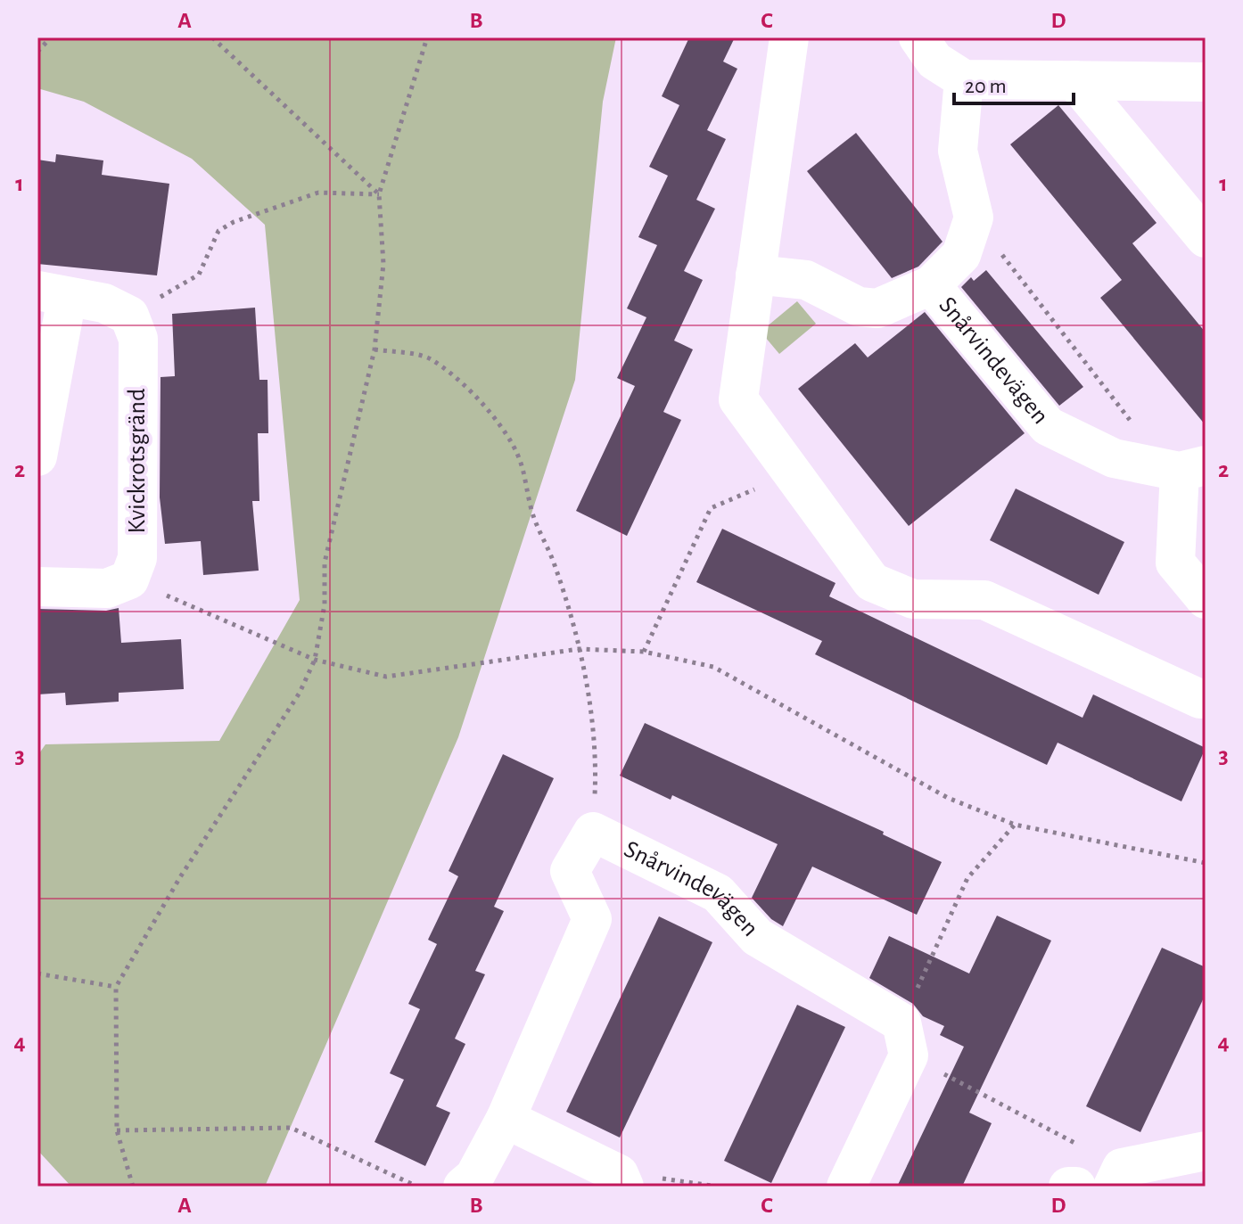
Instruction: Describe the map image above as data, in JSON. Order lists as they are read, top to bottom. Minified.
{"streets":{"street":["Snårvindevägen","Kvickrotsgränd"]},"scale_bar":"20 m","grid":{"columns":["A","B","C","D"],"rows":["1","2","3","4"]}}
